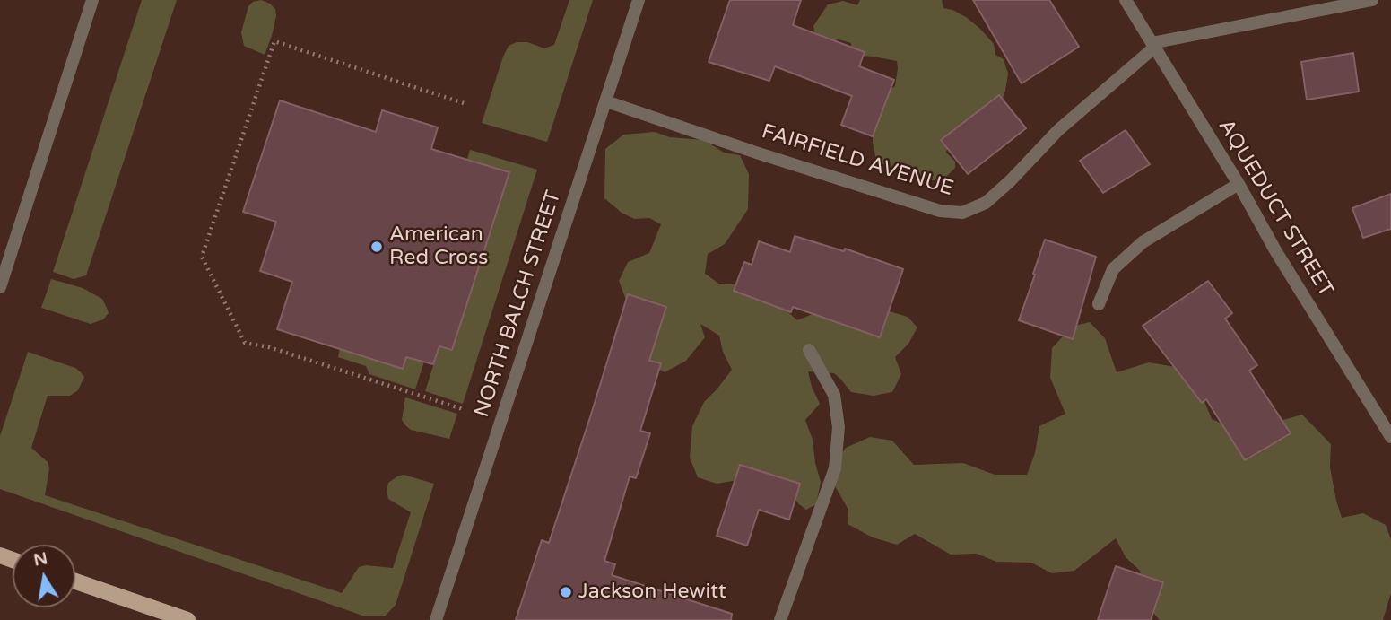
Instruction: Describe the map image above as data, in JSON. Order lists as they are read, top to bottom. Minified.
{"streets":{"street":["FAIRFIELD AVENUE","AQUEDUCT STREET","NORTH BALCH STREET"]},"crossings":[["FAIRFIELD AVENUE","AQUEDUCT STREET"],["FAIRFIELD AVENUE","NORTH BALCH STREET"]],"places":["American Red Cross","Jackson Hewitt"],"north":"top"}
